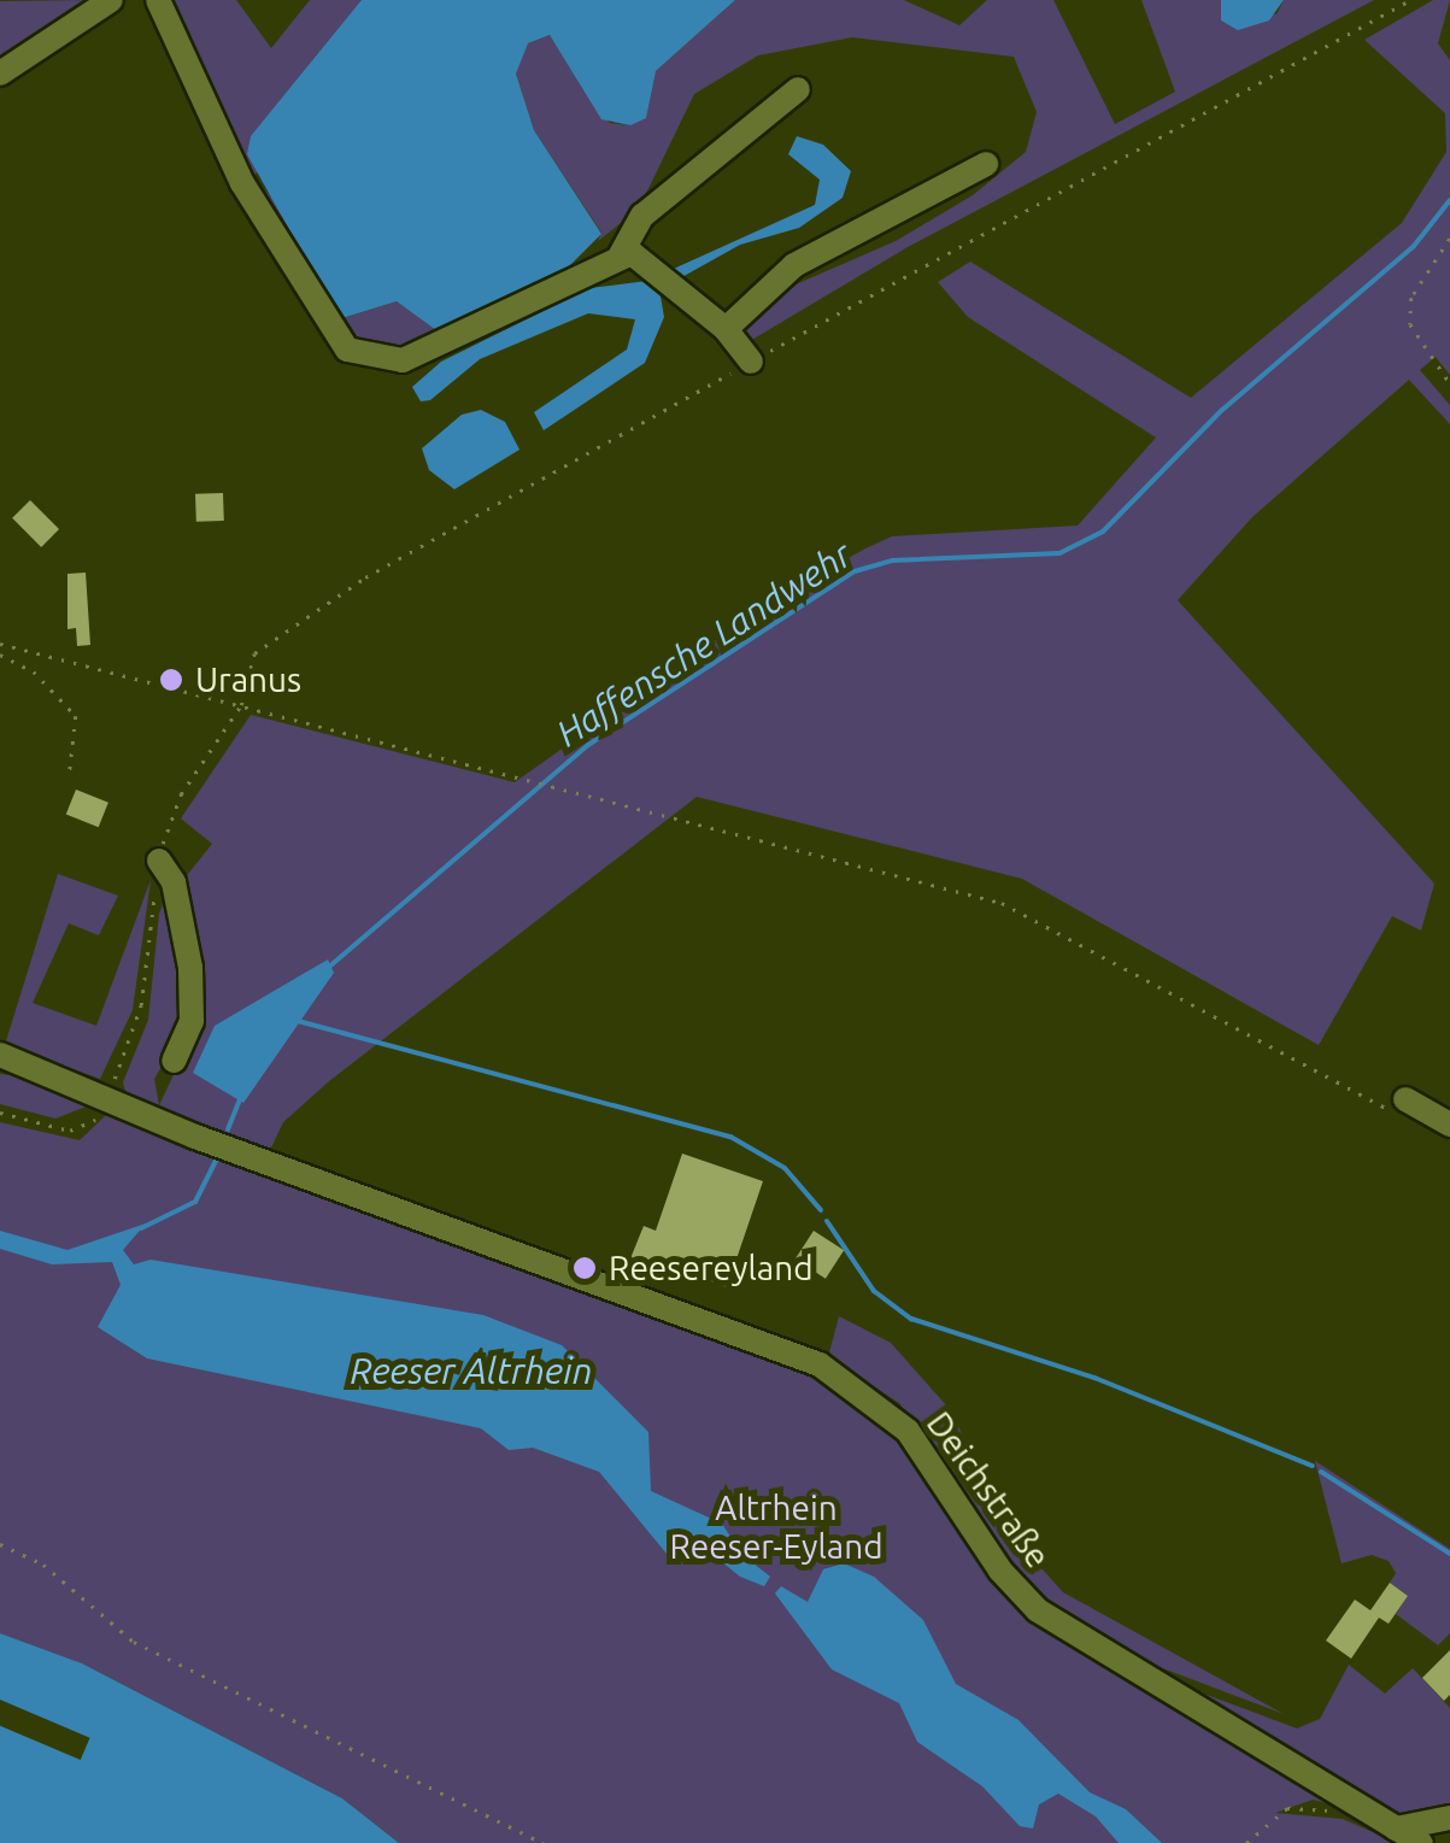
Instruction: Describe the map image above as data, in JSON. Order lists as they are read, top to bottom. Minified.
{"streets":{"street":["Deichstraße"]},"water":["Haffensche Landwehr","Reeser Altrhein"],"parks":["Altrhein Reeser-Eyland"],"places":["Uranus","Reesereyland"]}
